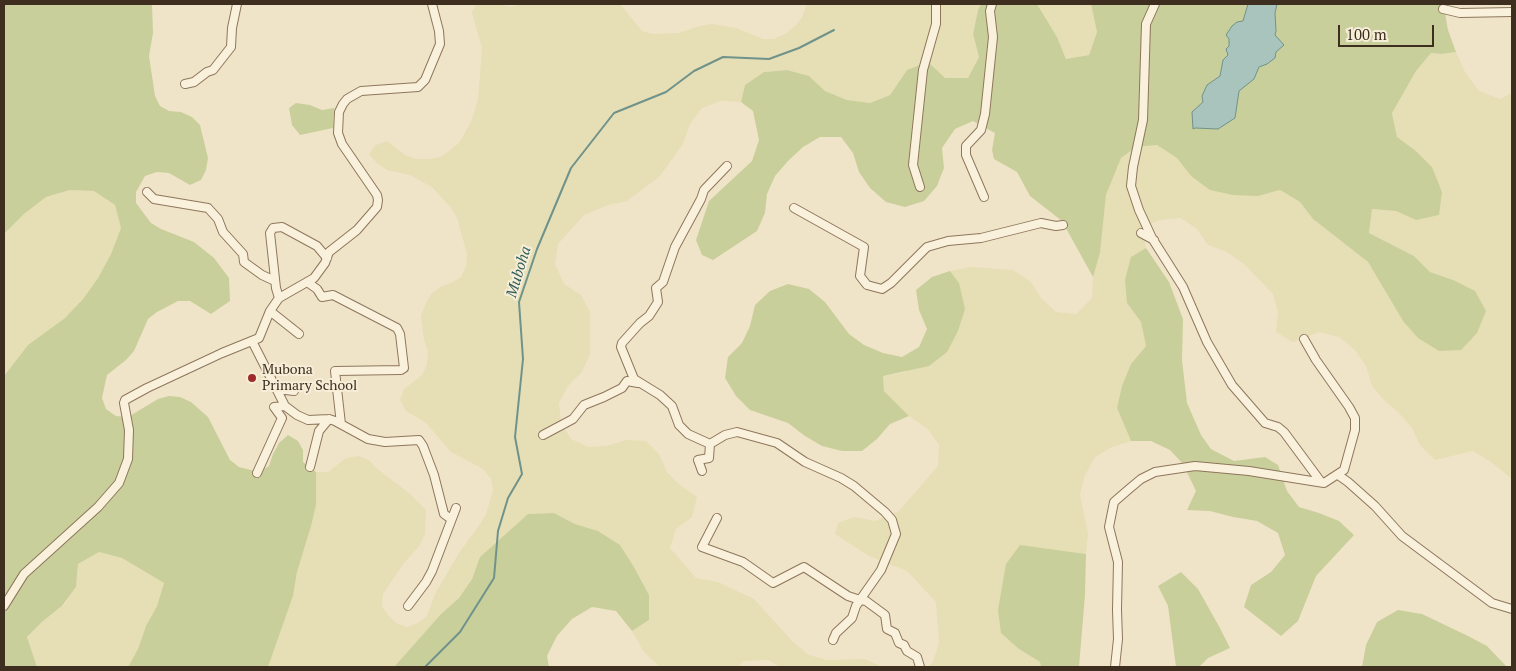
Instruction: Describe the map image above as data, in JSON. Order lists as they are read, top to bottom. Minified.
{"water":["Muboha"],"places":["Mubona Primary School"],"scale_bar":"100 m"}
